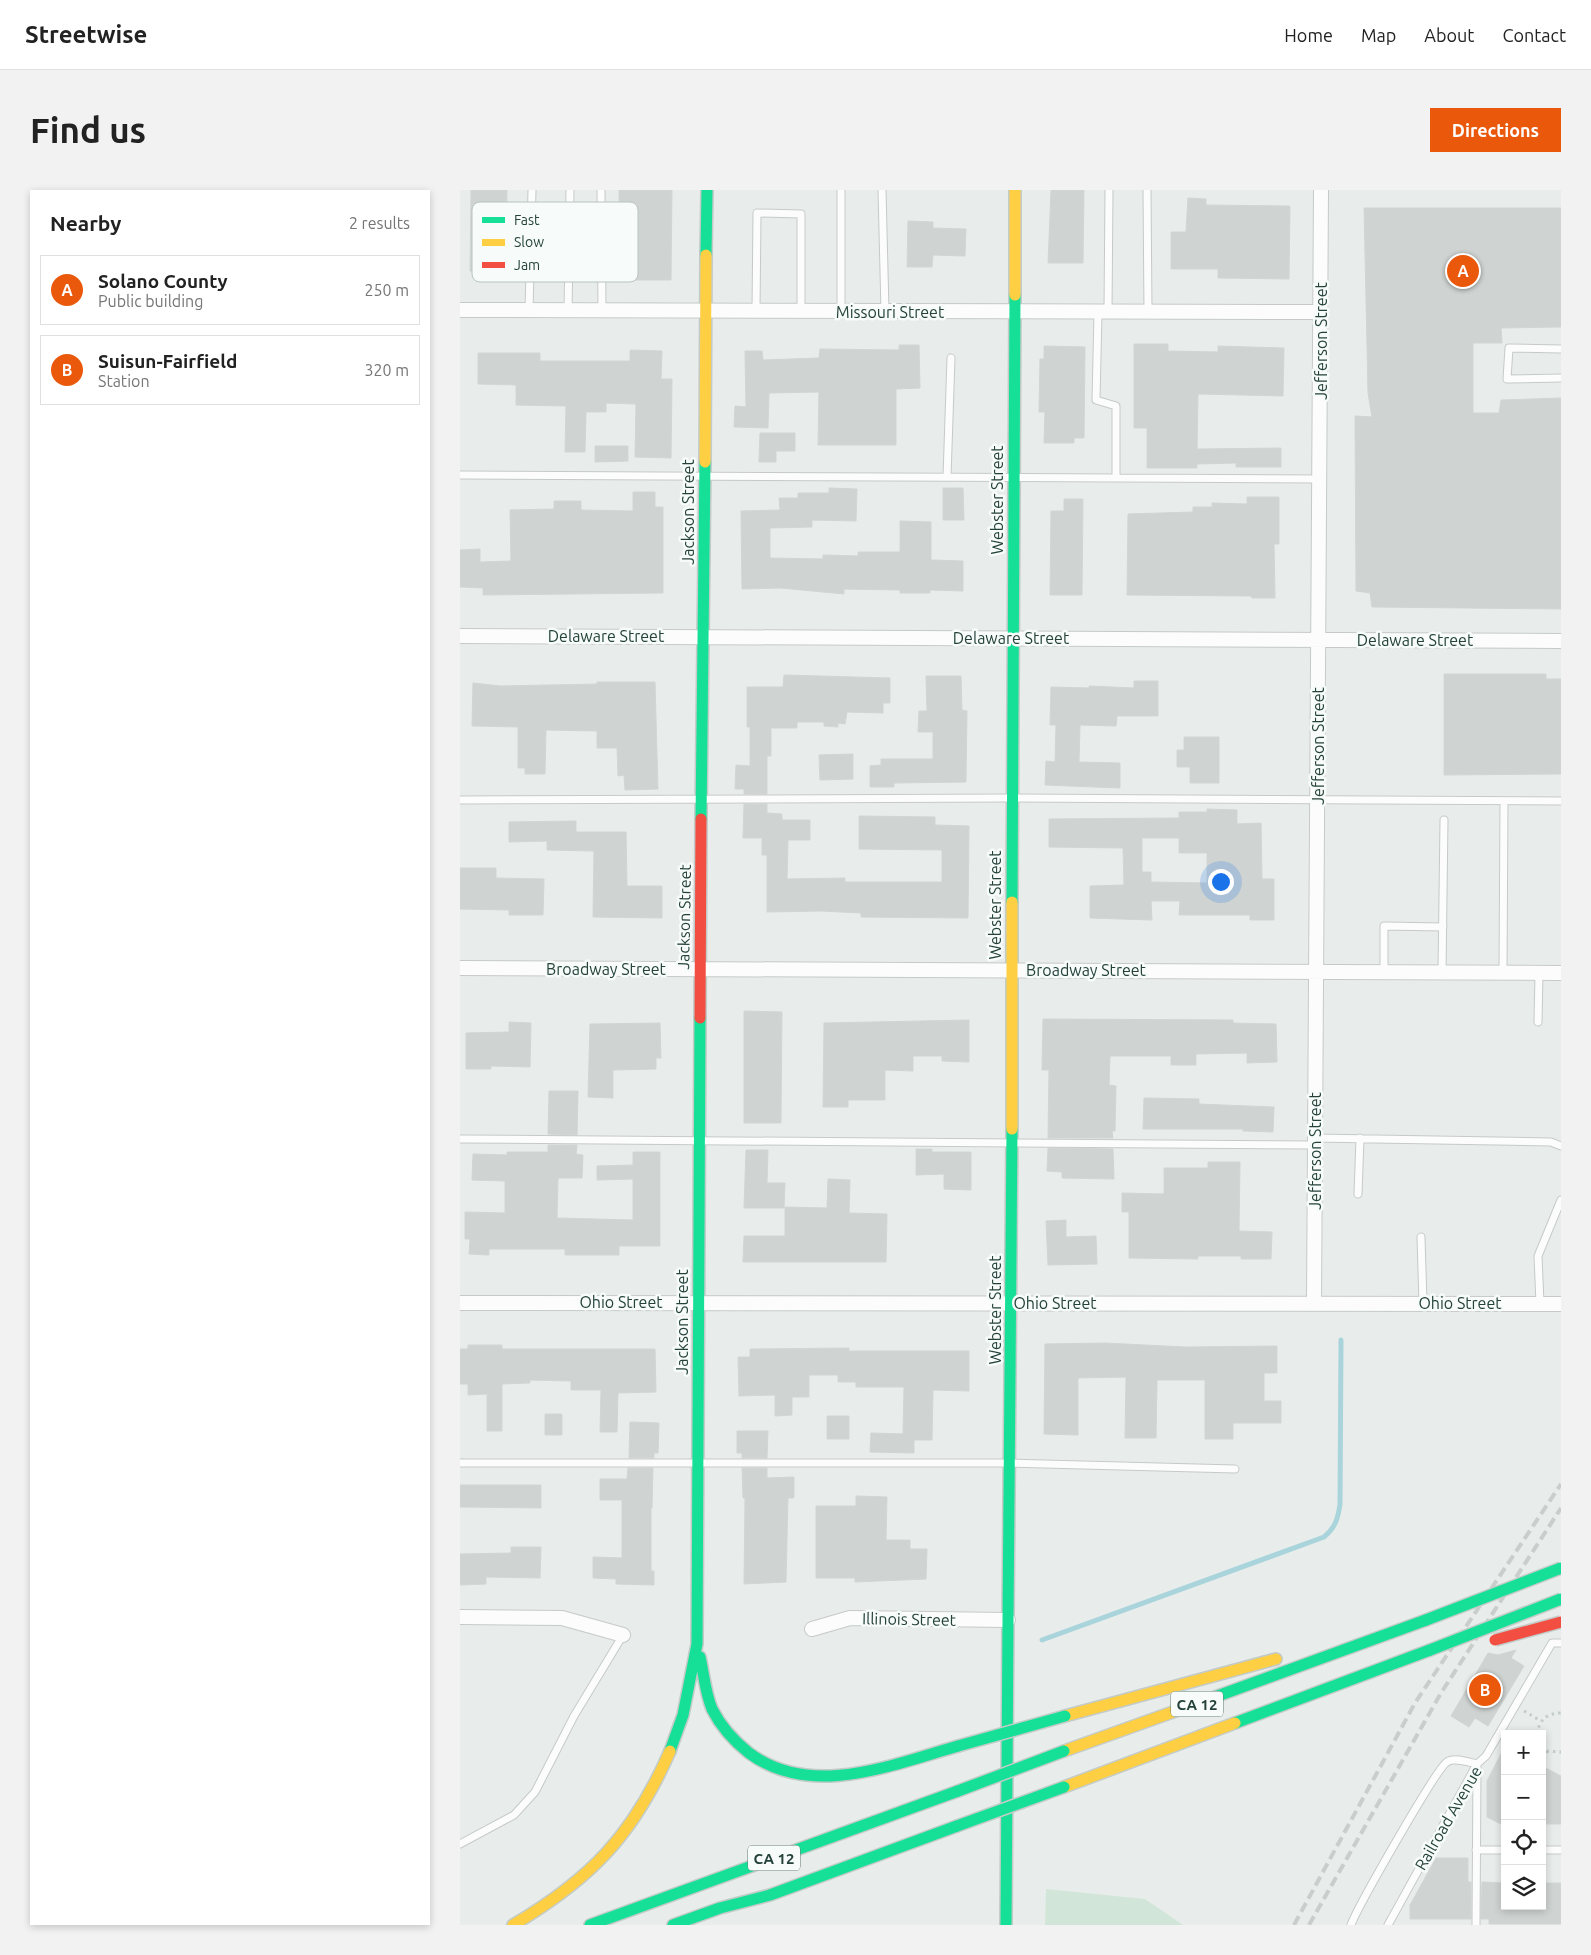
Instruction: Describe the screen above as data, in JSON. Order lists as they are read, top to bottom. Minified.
{"streets":{"main road":["Webster Street","Jackson Street","CA 12"],"street":["Missouri Street","Jefferson Street","Delaware Street","Broadway Street","Ohio Street","Illinois Street"],"lane":["Railroad Avenue"]},"crossings":[["Missouri Street","Jefferson Street"],["Missouri Street","Webster Street"],["Missouri Street","Jackson Street"],["Jefferson Street","Delaware Street"],["Jefferson Street","Broadway Street"],["Jefferson Street","Ohio Street"],["Webster Street","Delaware Street"],["Webster Street","Broadway Street"],["Webster Street","Ohio Street"],["Webster Street","Illinois Street"],["Jackson Street","Delaware Street"],["Jackson Street","Broadway Street"],["Jackson Street","Ohio Street"]],"legend":["Fast","Slow","Jam"],"page":{"header":"Streetwise","nav":["Home","Map","About","Contact"],"buttons":"Directions","title":"Find us","heading":["Nearby","2 results"],"pins":["A","B"],"list":[{"mark":"A","name":"Solano County","note":"Public building","value":"250 m"},{"mark":"B","name":"Suisun-Fairfield","note":"Station","value":"320 m"}],"map_buttons":["+","−"]}}
